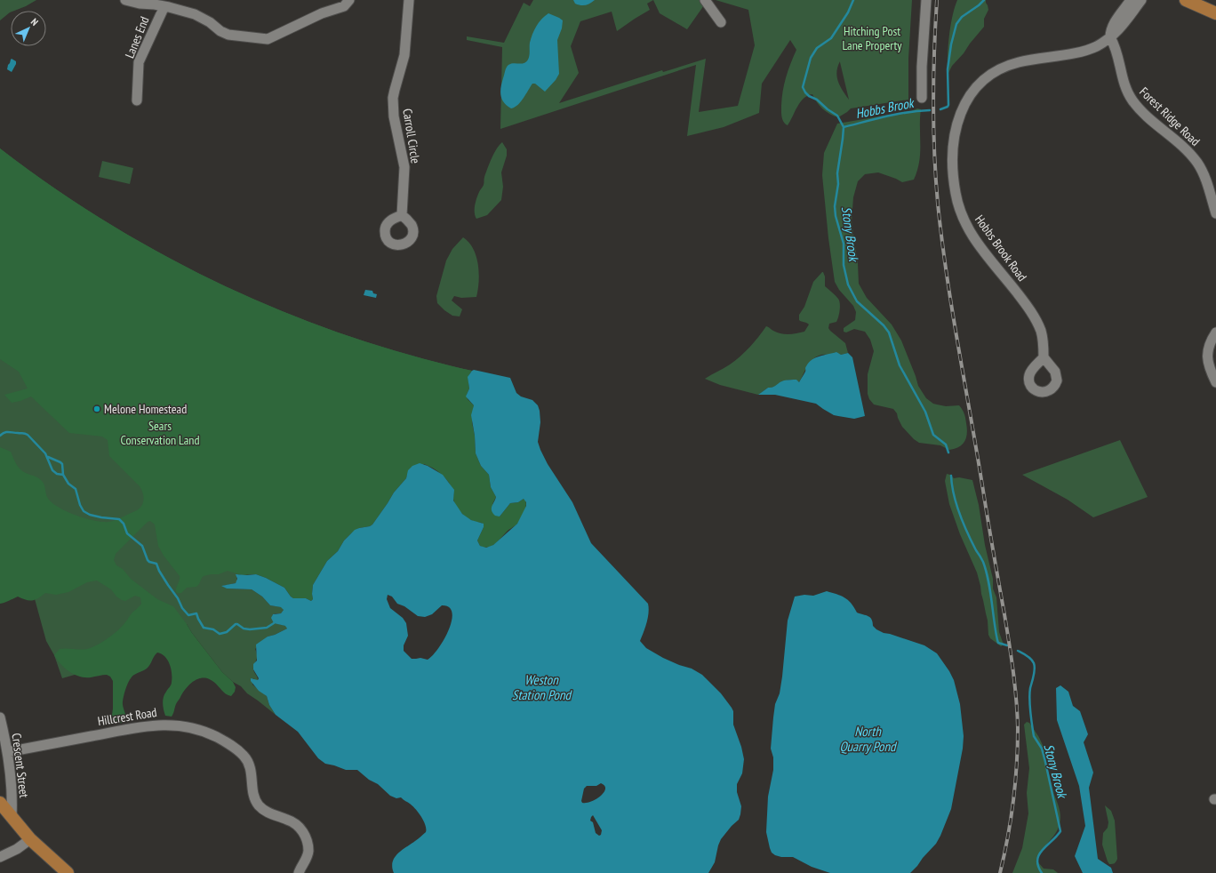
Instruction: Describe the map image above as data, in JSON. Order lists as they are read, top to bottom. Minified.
{"streets":{"street":["Lanes End","Forest Ridge Road","Carroll Circle","Hobbs Brook Road","Hillcrest Road","Crescent Street"]},"crossings":[["Forest Ridge Road","Hobbs Brook Road"],["Hillcrest Road","Crescent Street"]],"water":["Hobbs Brook","Stony Brook","Weston Station Pond","North Quarry Pond"],"parks":["Hitching Post Lane Property","Sears Conservation Land"],"places":["Melone Homestead"],"north":"top right"}
